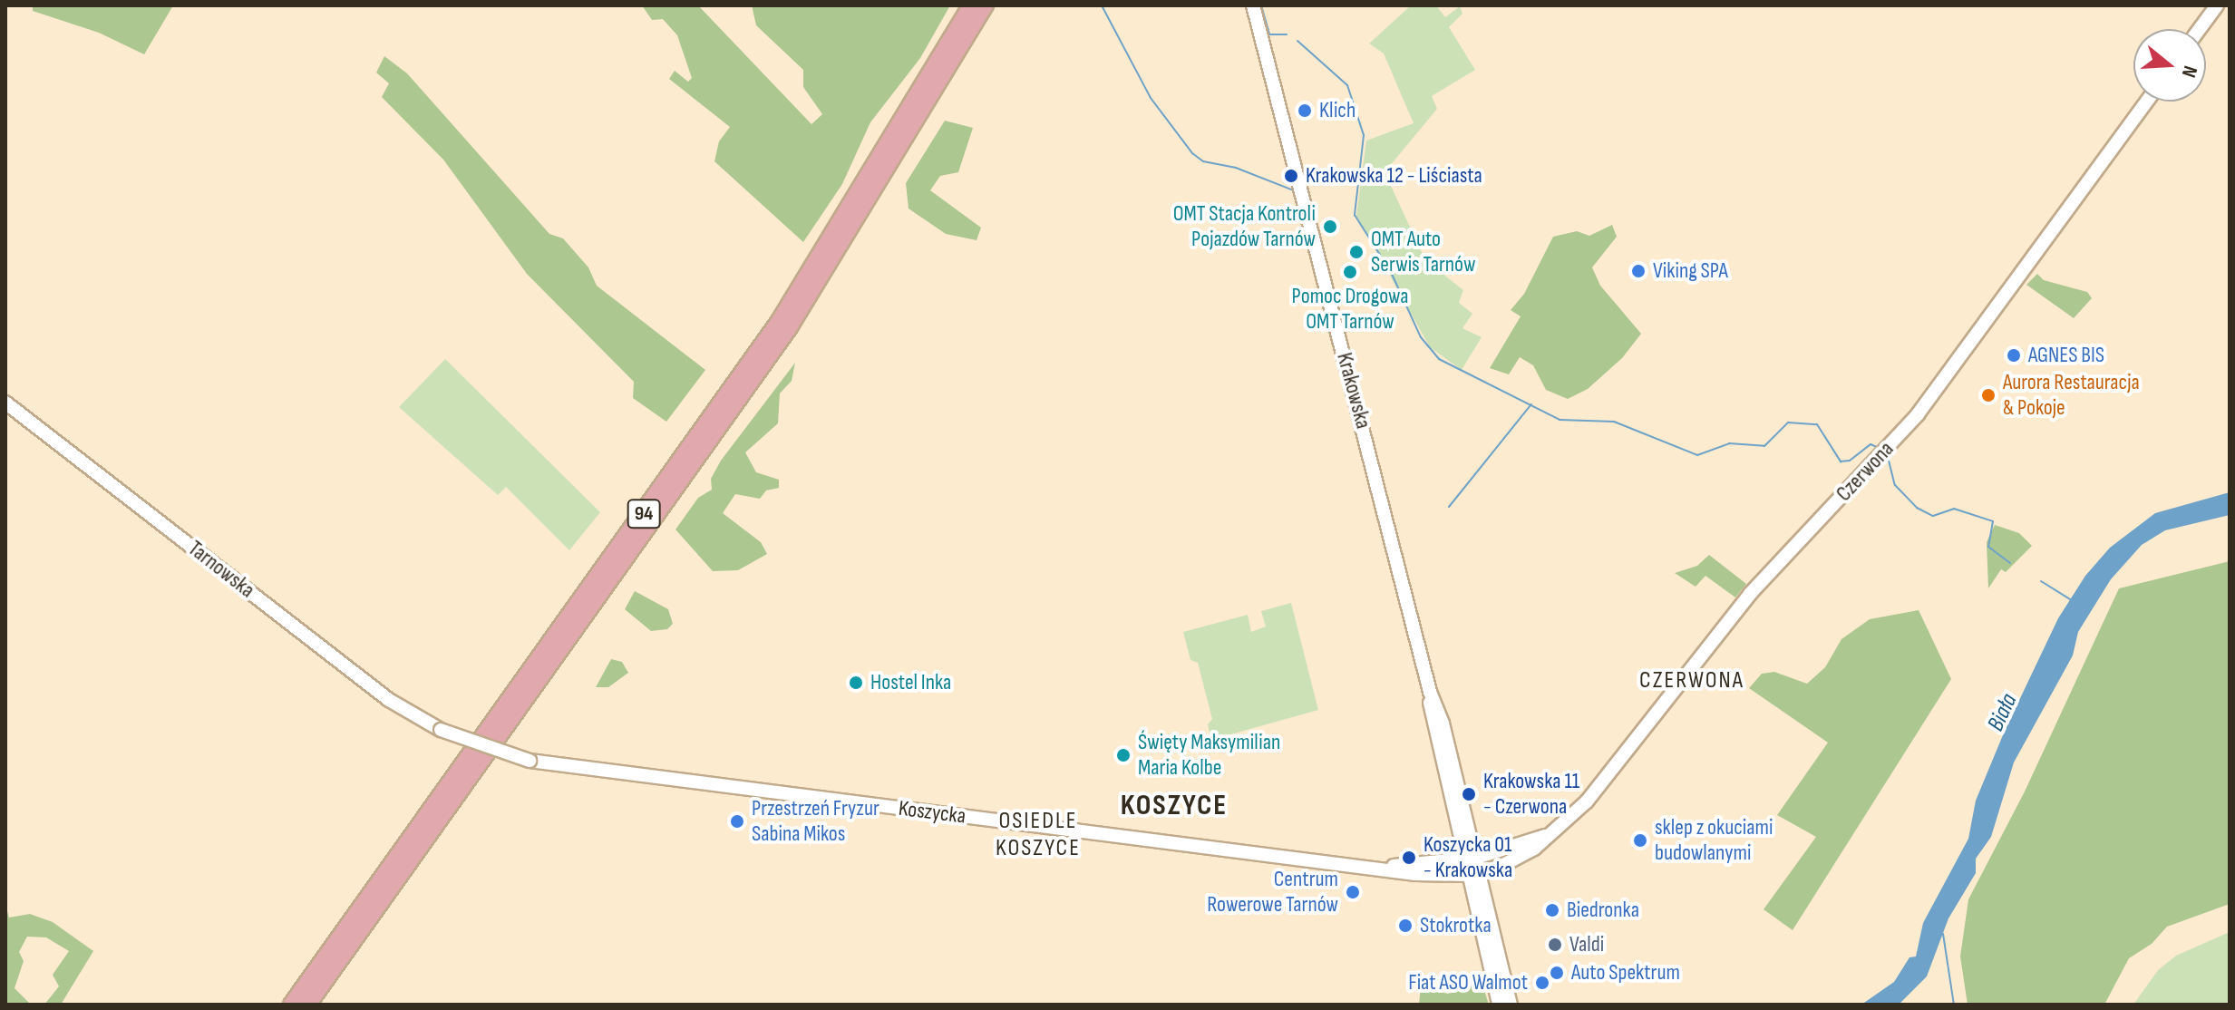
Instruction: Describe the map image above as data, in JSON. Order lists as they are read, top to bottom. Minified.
{"streets":{"main road":["Krakowska","Czerwona","94","Tarnowska","Koszycka"]},"crossings":[["Krakowska","Czerwona"],["Krakowska","Koszycka"],["Czerwona","Koszycka"],["Tarnowska","Koszycka"]],"districts":["CZERWONA","KOSZYCE","OSIEDLE KOSZYCE"],"water":["Biała"],"places":["Klich","Krakowska 12 - Liściasta","OMT Stacja Kontroli Pojazdów Tarnów","OMT Auto Serwis Tarnów","Viking SPA","Pomoc Drogowa OMT Tarnów","AGNES BIS","Aurora Restauracja & Pokoje","Hostel Inka","Święty Maksymilian Maria Kolbe","Krakowska 11 - Czerwona","Przestrzeń Fryzur Sabina Mikos","sklep z okuciami budowlanymi","Koszycka 01 - Krakowska","Centrum Rowerowe Tarnów","Biedronka","Stokrotka","Valdi","Auto Spektrum","Fiat ASO Walmot"],"north":"right"}
